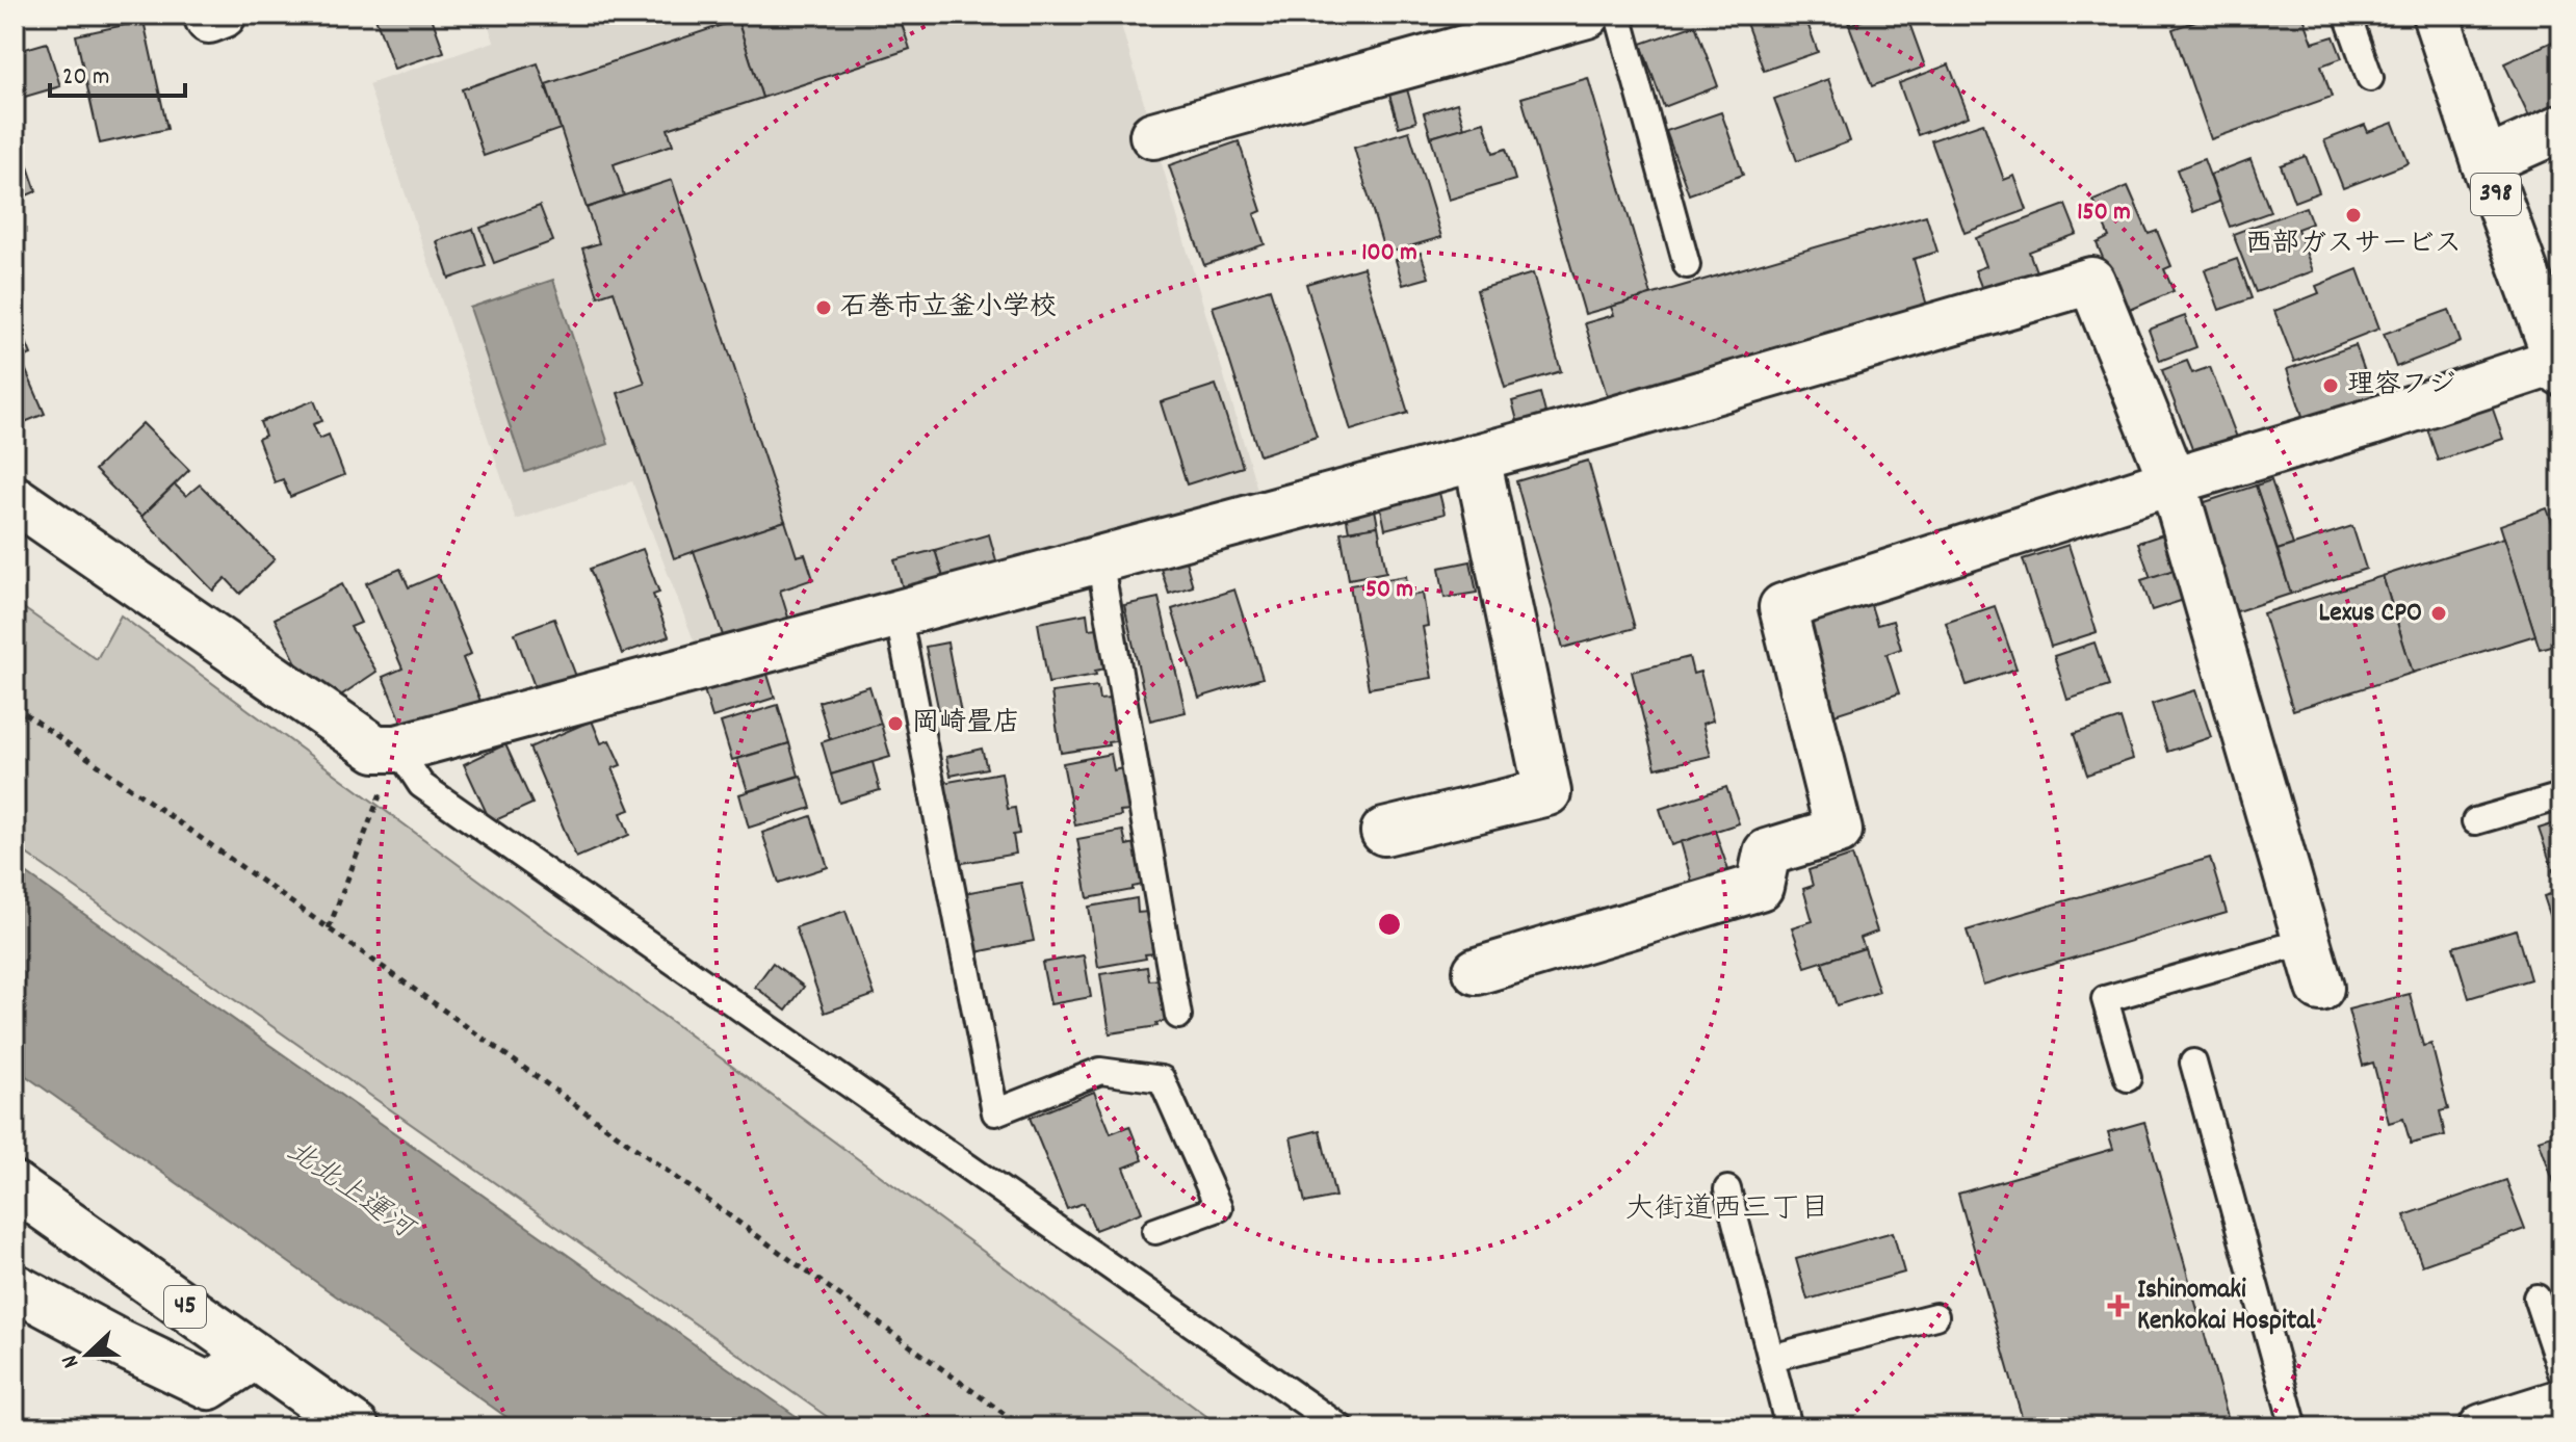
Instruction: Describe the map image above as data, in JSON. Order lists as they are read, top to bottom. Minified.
{"streets":{"main road":["398","45"]},"districts":["大街道西三丁目"],"water":["北北上運河"],"places":{"other":["西部ガスサービス","石巻市立釜小学校","理容フジ","Lexus CPO","岡崎畳店"],"health":["Ishinomaki Kenkokai Hospital"]},"scale_bar":"20 m","north":"left","rings":["150 m","100 m","50 m"]}
